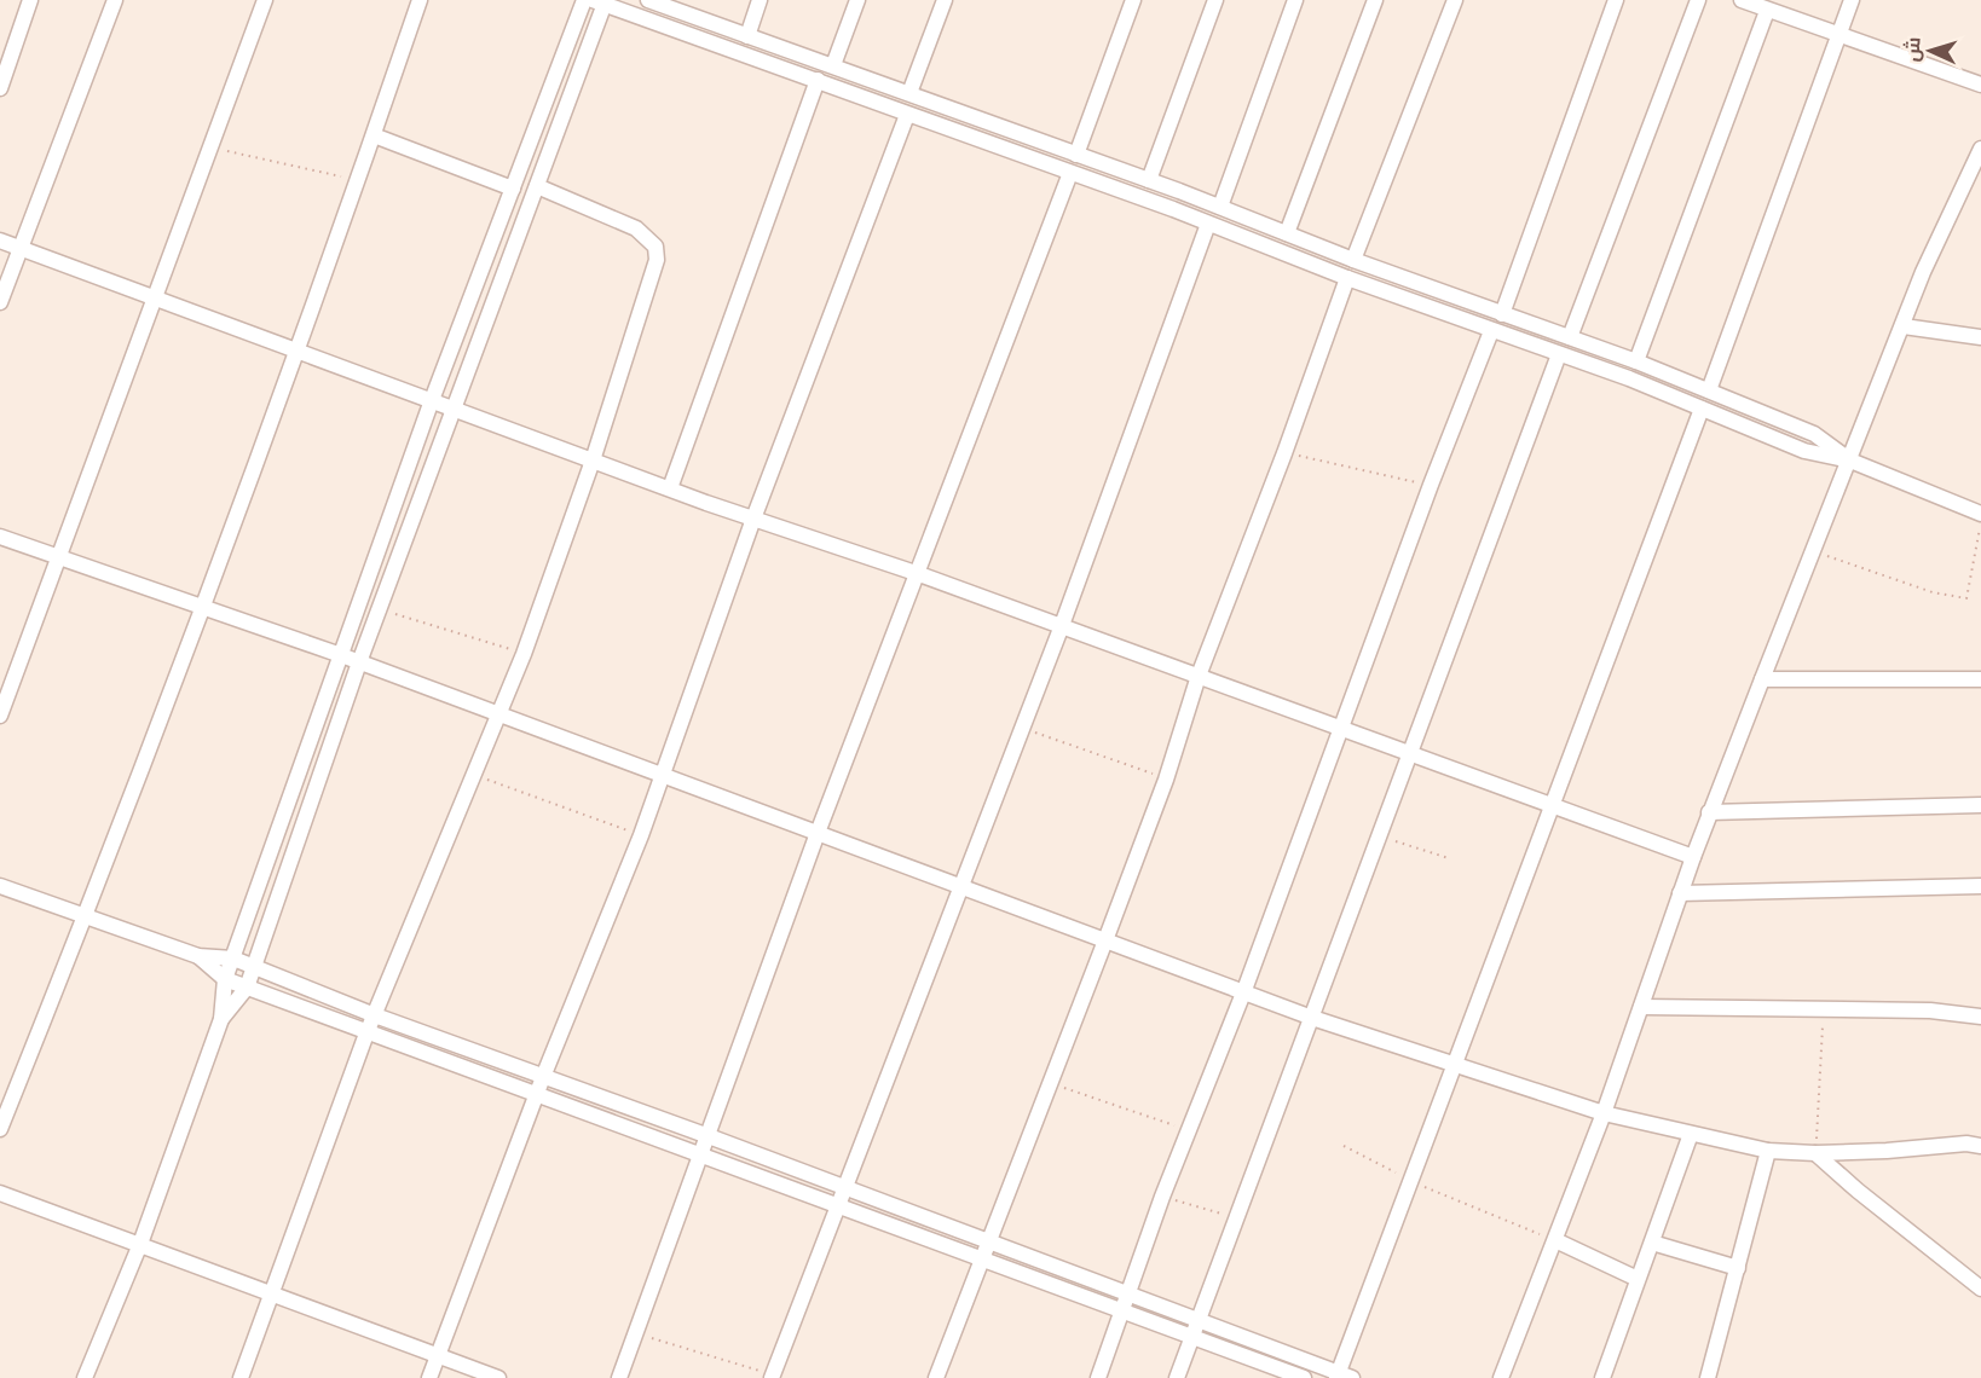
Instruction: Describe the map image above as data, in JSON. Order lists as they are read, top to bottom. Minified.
{"north":"left"}
